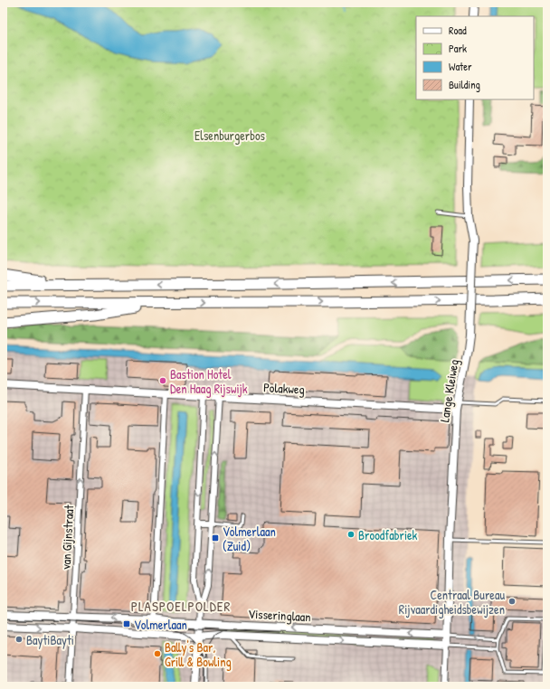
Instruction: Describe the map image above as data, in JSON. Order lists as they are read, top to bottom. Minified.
{"streets":{"street":["Polakweg","Lange Kleiweg","van Gijnstraat","Visseringlaan"]},"crossings":[["Polakweg","Lange Kleiweg"],["Polakweg","van Gijnstraat"],["Lange Kleiweg","Visseringlaan"],["van Gijnstraat","Visseringlaan"]],"one_way":["van Gijnstraat"],"districts":["PLASPOELPOLDER"],"parks":["Elsenburgerbos"],"places":{"other":["Bastion Hotel Den Haag Rijswijk","Broodfabriek","Centraal Bureau Rijvaardigheidsbewijzen","BaytiBayti","Bally's Bar, Grill & Bowling"],"transit":["Volmerlaan (Zuid)","Volmerlaan"]},"legend":["Road","Park","Water","Building"]}
